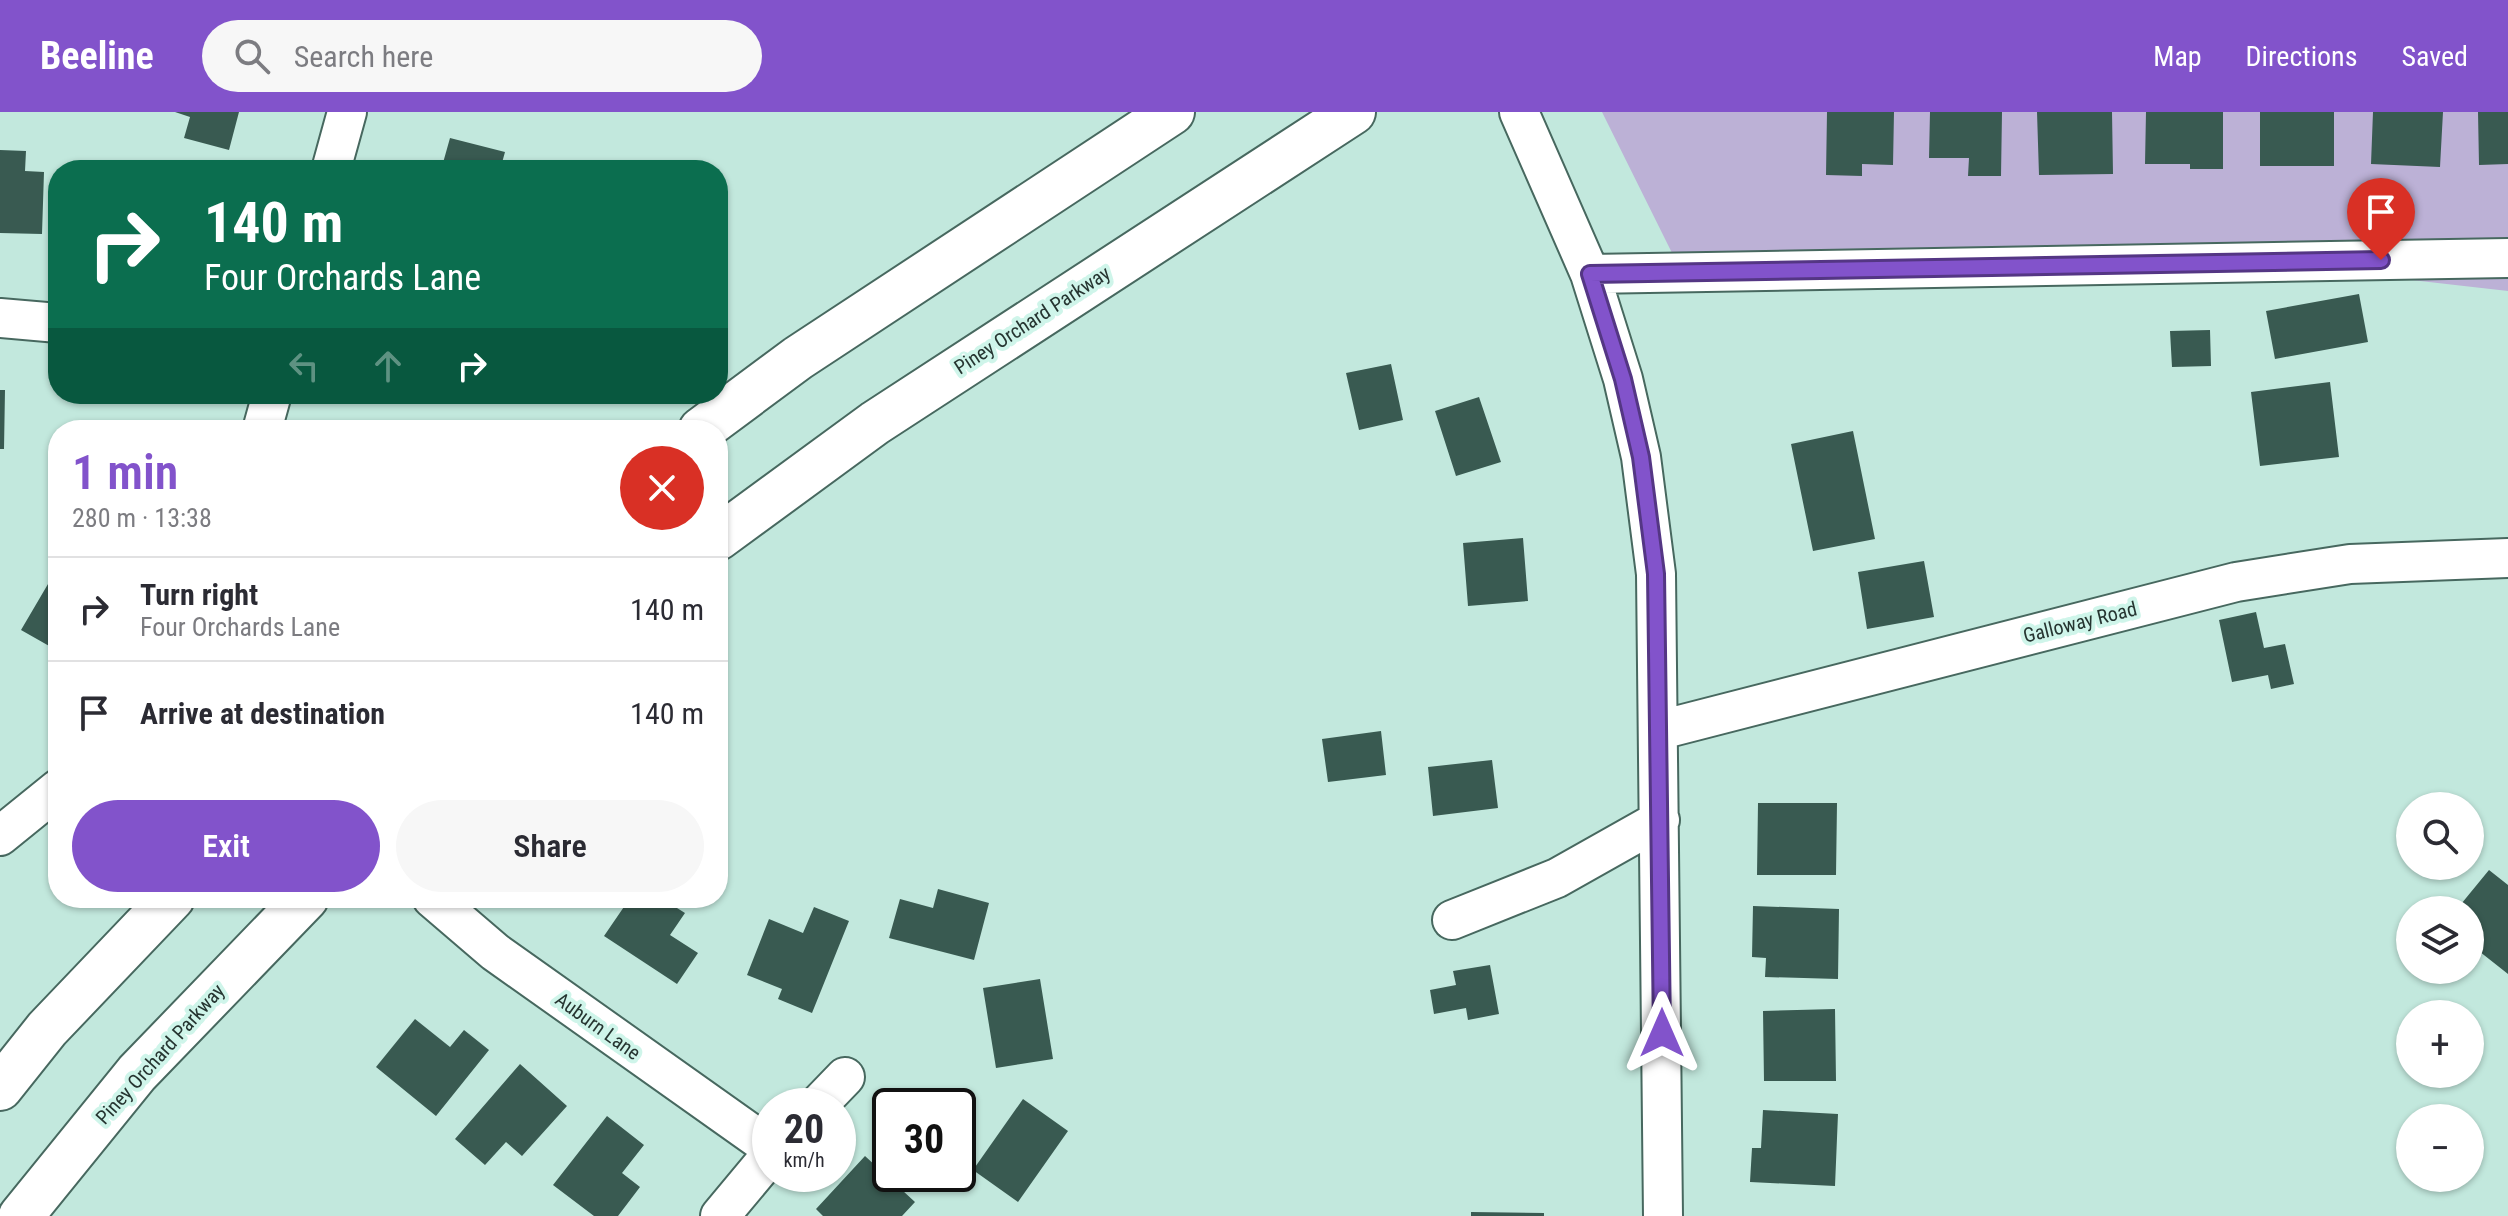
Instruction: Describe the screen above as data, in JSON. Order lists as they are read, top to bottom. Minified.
{"streets":{"main road":["Piney Orchard Parkway"],"street":["Galloway Road","Auburn Lane"]},"page":{"header":"Beeline","search":"Search here","nav":["Map","Directions","Saved"],"turn":["140 m","Four Orchards Lane"],"heading":["1 min","280 m · 13:38"],"list":[{"name":"Turn right","note":"Four Orchards Lane","value":"140 m"},{"name":"Arrive at destination","value":"140 m"}],"buttons":["Exit","Share"],"map_buttons":["+","−"],"speed":"20 km/h","limit":"30"}}
